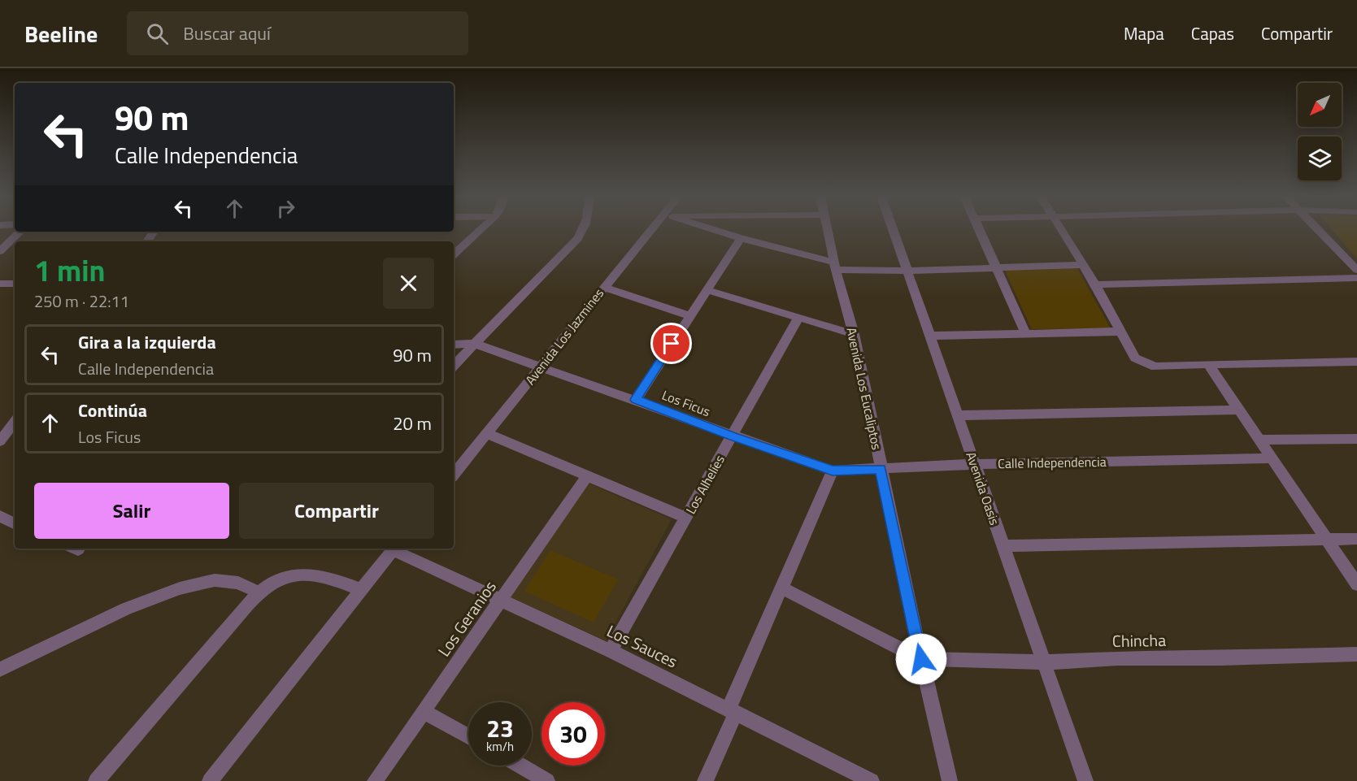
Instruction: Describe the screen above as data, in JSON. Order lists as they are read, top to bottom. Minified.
{"streets":{"street":["Avenida Los Jazmines","Avenida Los Eucaliptos","Los Ficus","Calle Independencia","Los Alhelíes","Avenida Oasis","Los Geranios","Chincha","Los Sauces"]},"crossings":[["Avenida Los Jazmines","Los Ficus"],["Avenida Los Eucaliptos","Calle Independencia"],["Avenida Los Eucaliptos","Chincha"],["Los Ficus","Calle Independencia"],["Los Ficus","Los Alhelíes"],["Calle Independencia","Avenida Oasis"],["Los Alhelíes","Los Sauces"],["Avenida Oasis","Chincha"],["Los Geranios","Los Sauces"]],"north":"bottom left","page":{"header":"Beeline","search":"Buscar aquí","nav":["Mapa","Capas","Compartir"],"turn":["90 m","Calle Independencia"],"heading":["1 min","250 m · 22:11"],"list":[{"name":"Gira a la izquierda","note":"Calle Independencia","value":"90 m"},{"name":"Continúa","note":"Los Ficus","value":"20 m"}],"buttons":["Salir","Compartir"],"speed":"23 km/h","limit":"30"}}
